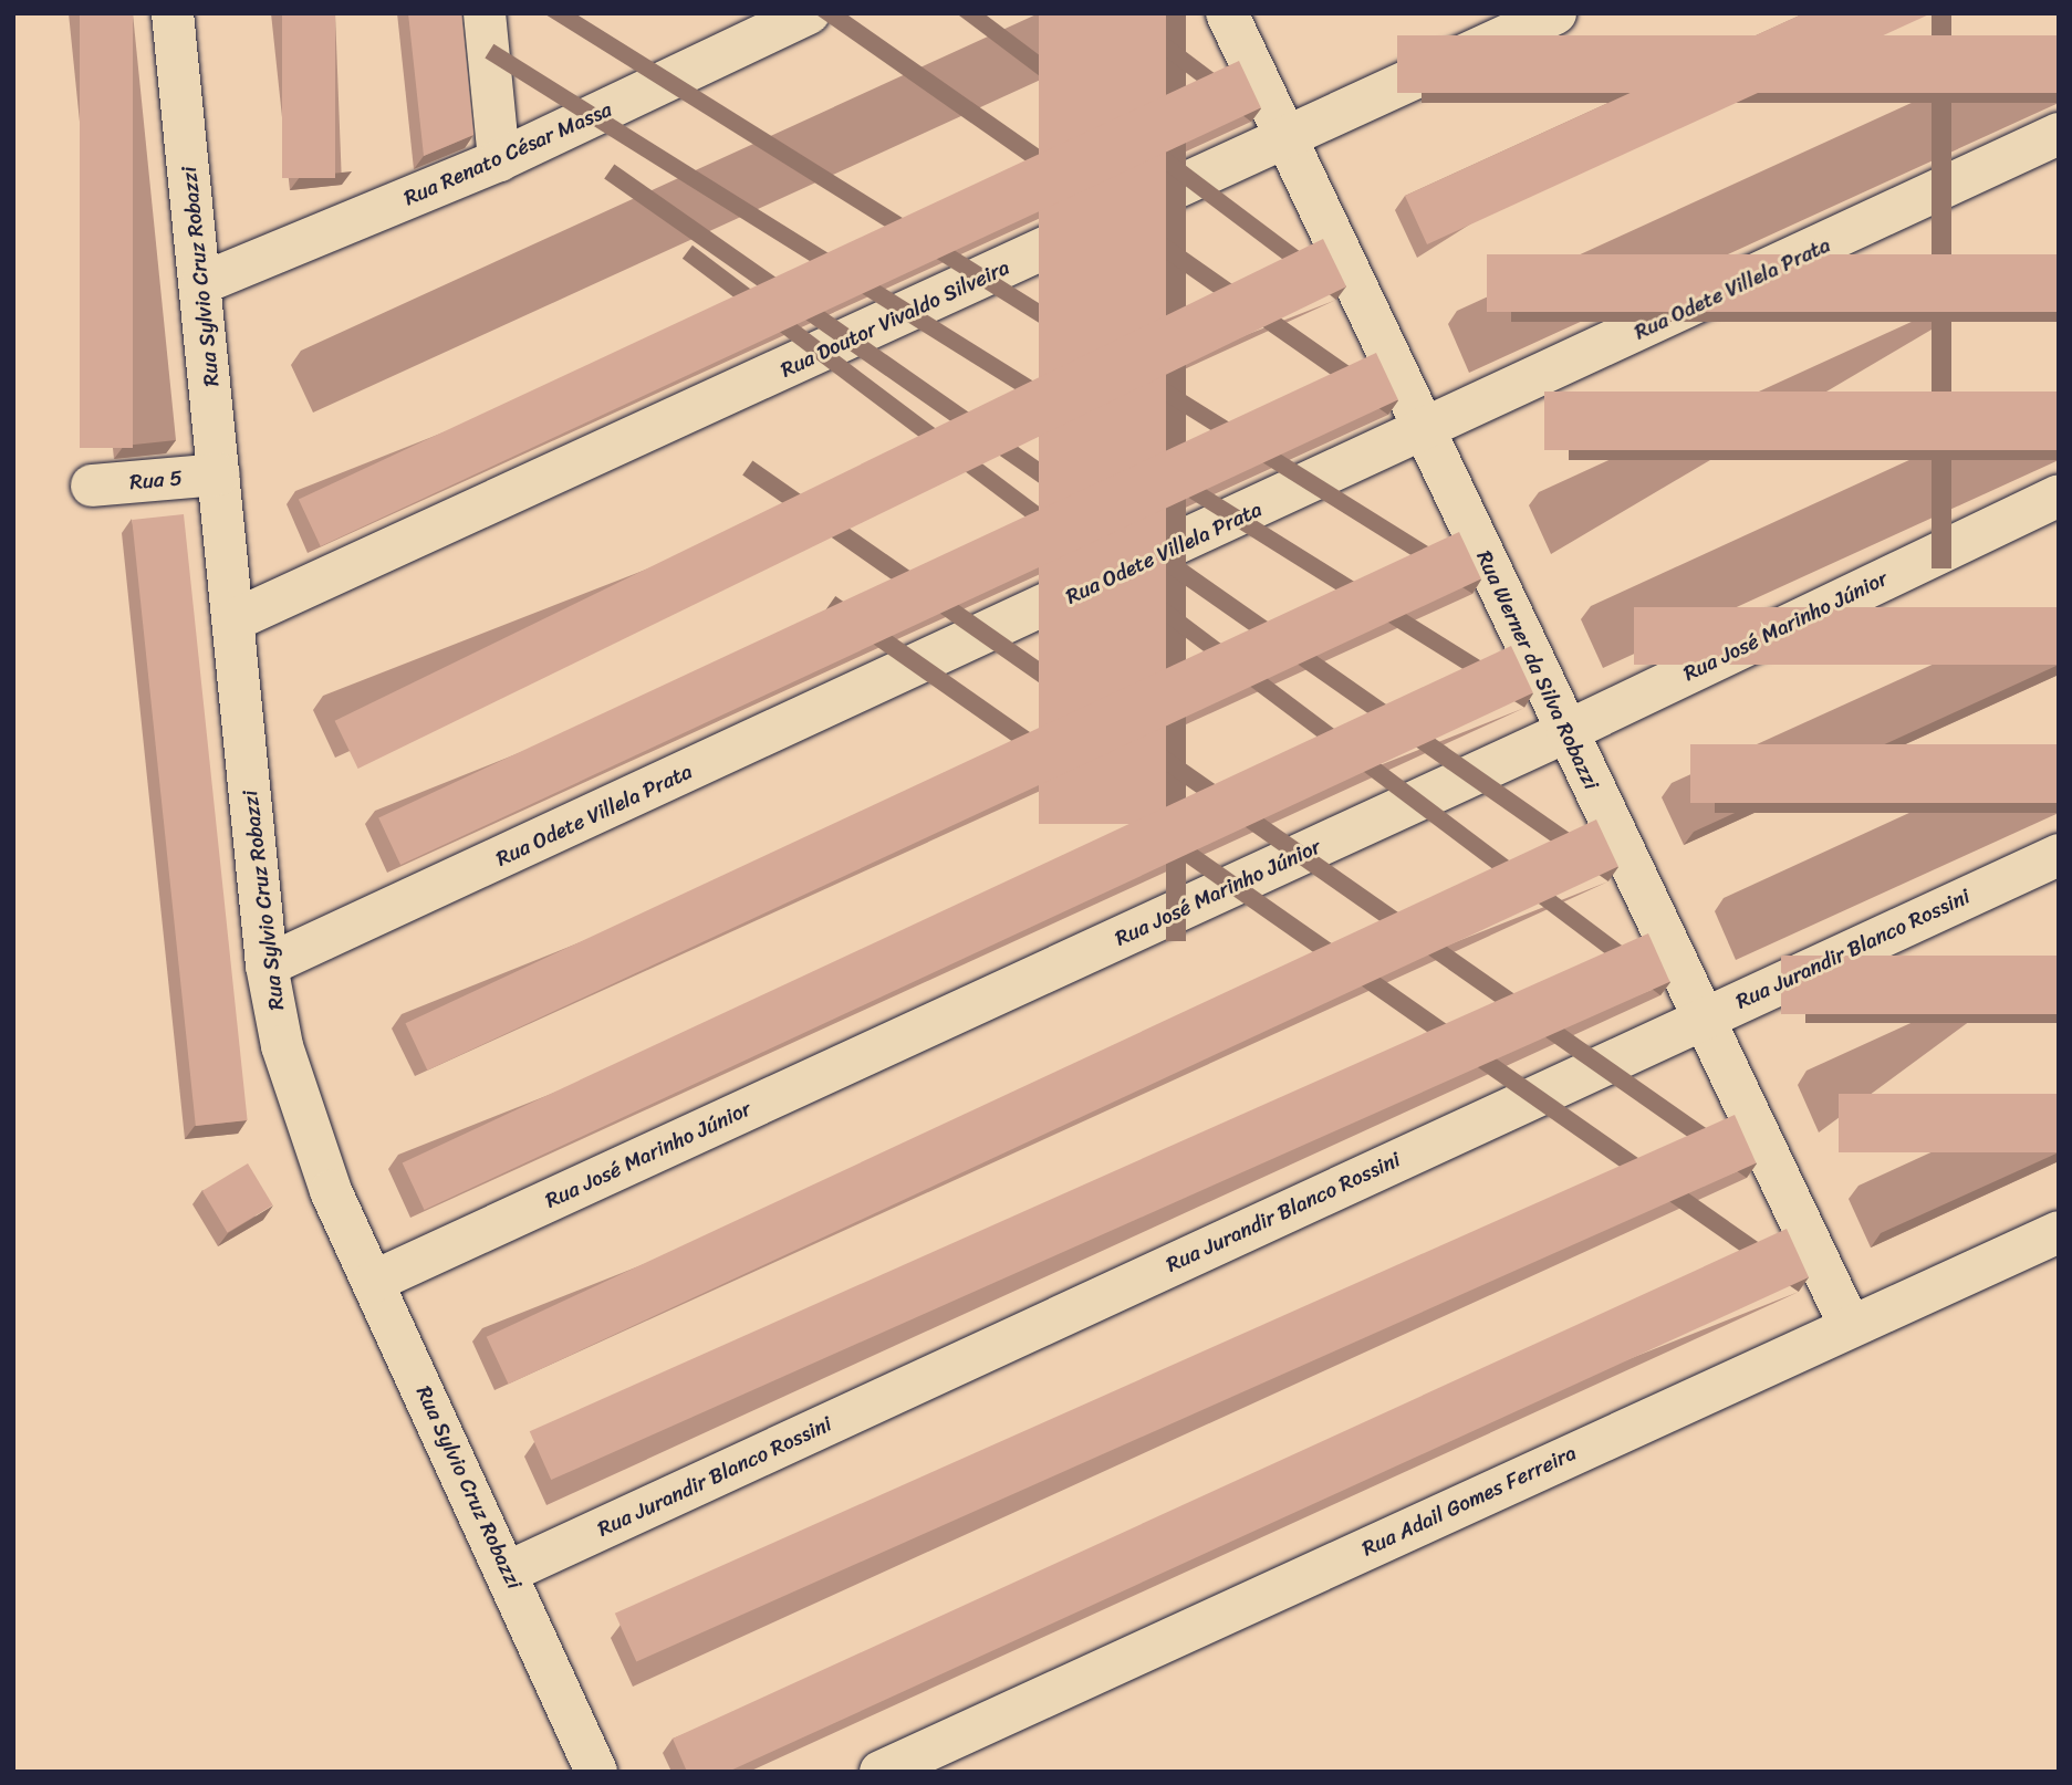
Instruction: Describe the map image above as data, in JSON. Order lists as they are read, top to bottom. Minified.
{"streets":{"street":["Rua Renato César Massa","Rua Sylvio Cruz Robazzi","Rua Odete Villela Prata","Rua Doutor Vivaldo Silveira","Rua 5","Rua José Marinho Júnior","Rua Werner da Silva Robazzi","Rua Jurandir Blanco Rossini","Rua Adail Gomes Ferreira"]},"crossings":[["Rua Renato César Massa","Rua Sylvio Cruz Robazzi"],["Rua Sylvio Cruz Robazzi","Rua Odete Villela Prata"],["Rua Sylvio Cruz Robazzi","Rua Doutor Vivaldo Silveira"],["Rua Sylvio Cruz Robazzi","Rua 5"],["Rua Sylvio Cruz Robazzi","Rua José Marinho Júnior"],["Rua Sylvio Cruz Robazzi","Rua Jurandir Blanco Rossini"],["Rua Odete Villela Prata","Rua Werner da Silva Robazzi"],["Rua Doutor Vivaldo Silveira","Rua Werner da Silva Robazzi"],["Rua José Marinho Júnior","Rua Werner da Silva Robazzi"],["Rua Werner da Silva Robazzi","Rua Jurandir Blanco Rossini"],["Rua Werner da Silva Robazzi","Rua Adail Gomes Ferreira"]]}
